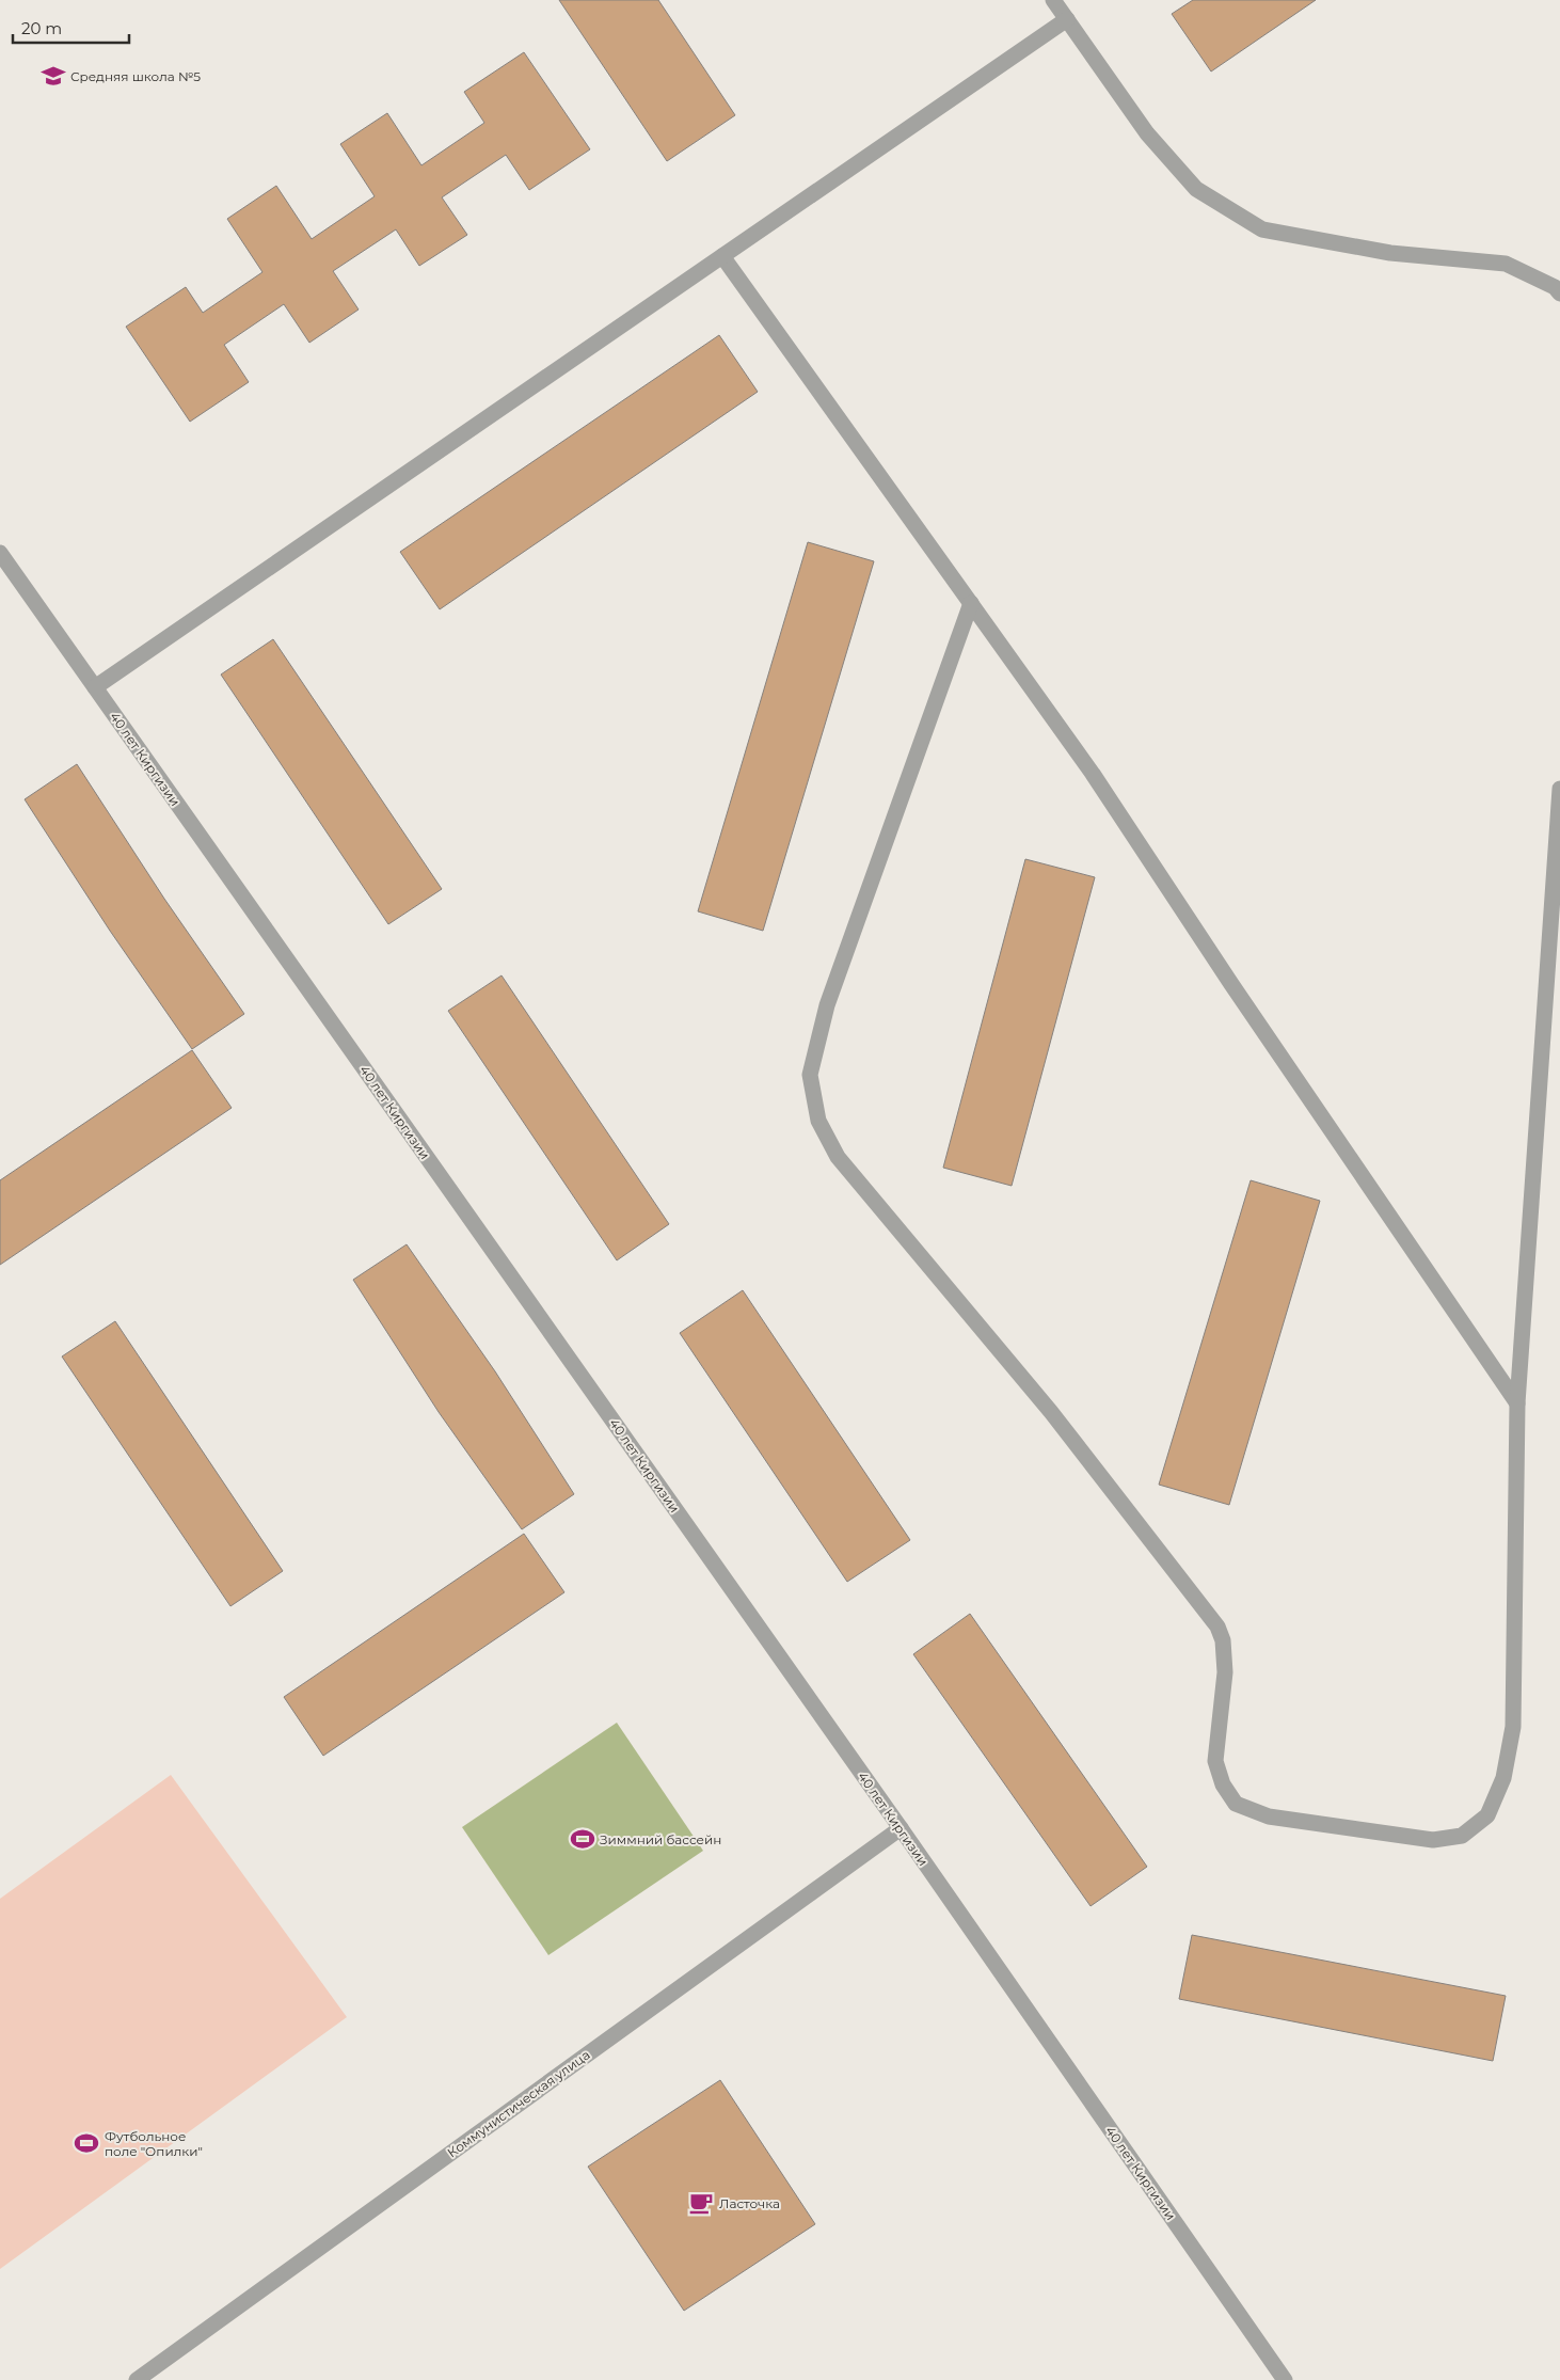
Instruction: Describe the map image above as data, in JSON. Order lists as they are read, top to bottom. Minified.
{"streets":{"street":["40 лет Киргизии","Коммунистическая улица"]},"crossings":[["40 лет Киргизии","Коммунистическая улица"]],"places":{"school or university":["Средняя школа №5"],"sports":["Зиммний бассейн","Футбольное поле \"Опилки\""],"cafe":["Ласточка"]},"scale_bar":"20 m"}
